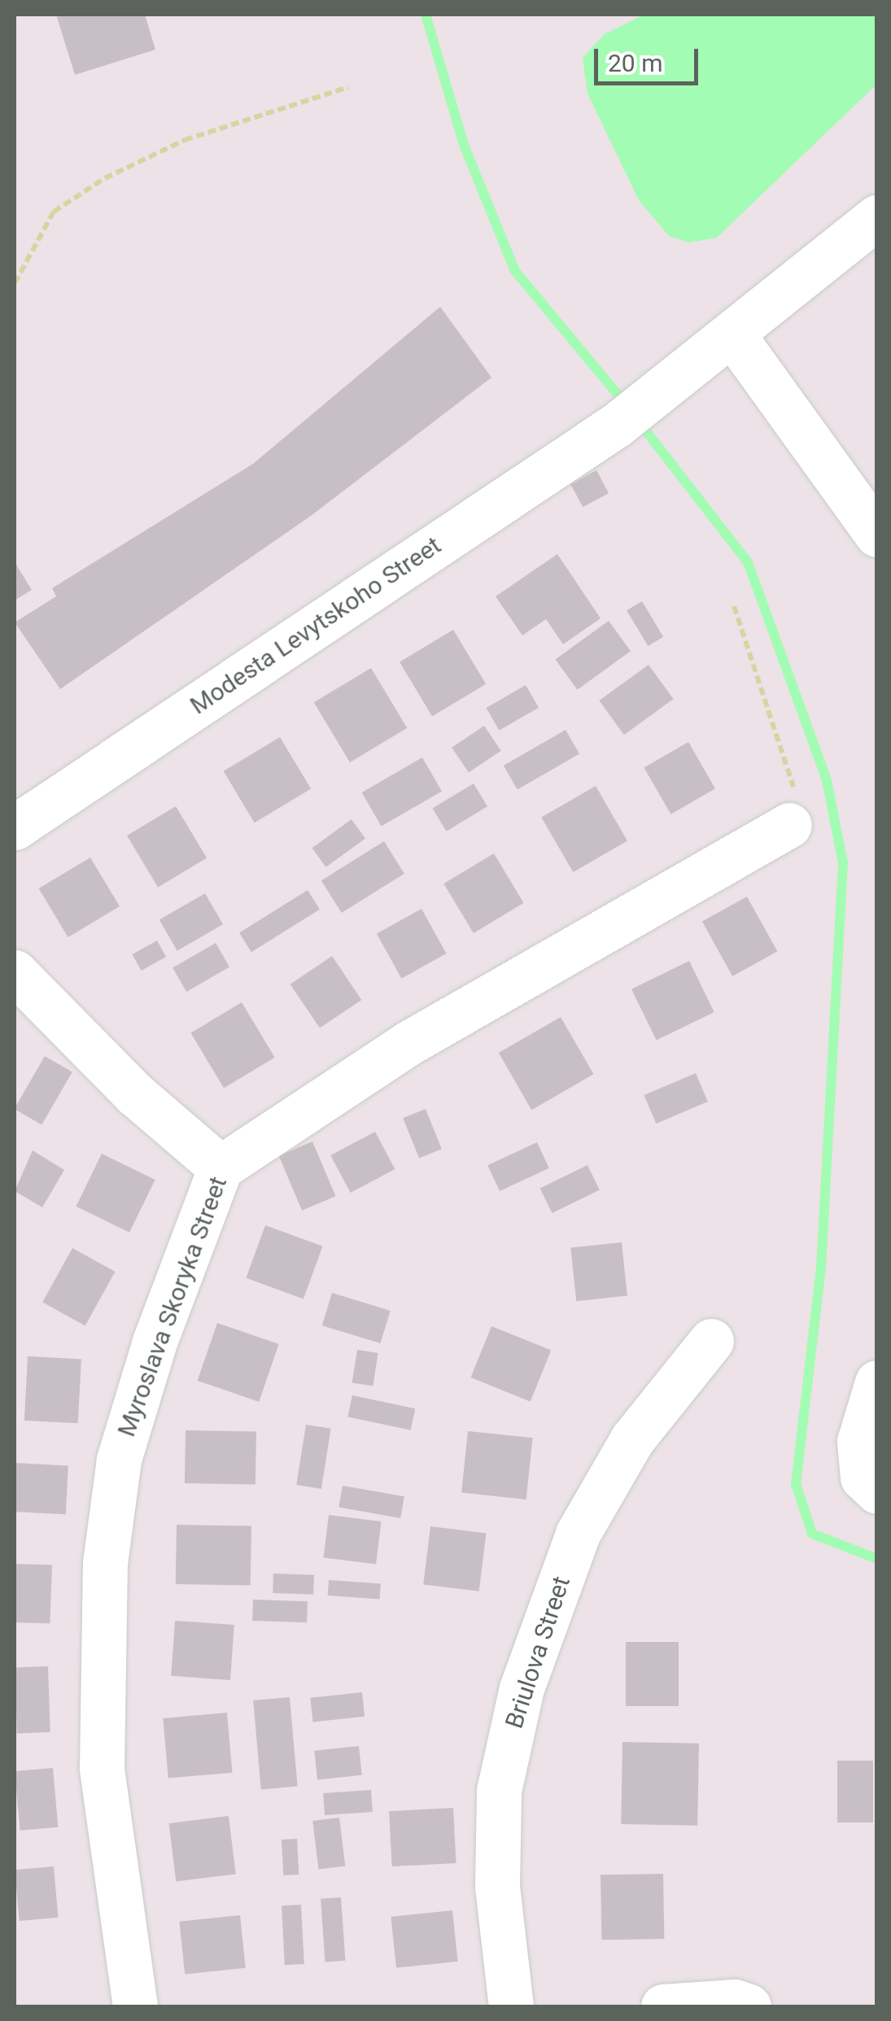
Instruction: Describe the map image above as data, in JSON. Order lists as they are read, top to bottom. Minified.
{"streets":{"street":["Modesta Levytskoho Street","Myroslava Skoryka Street","Briulova Street"]},"scale_bar":"20 m"}
